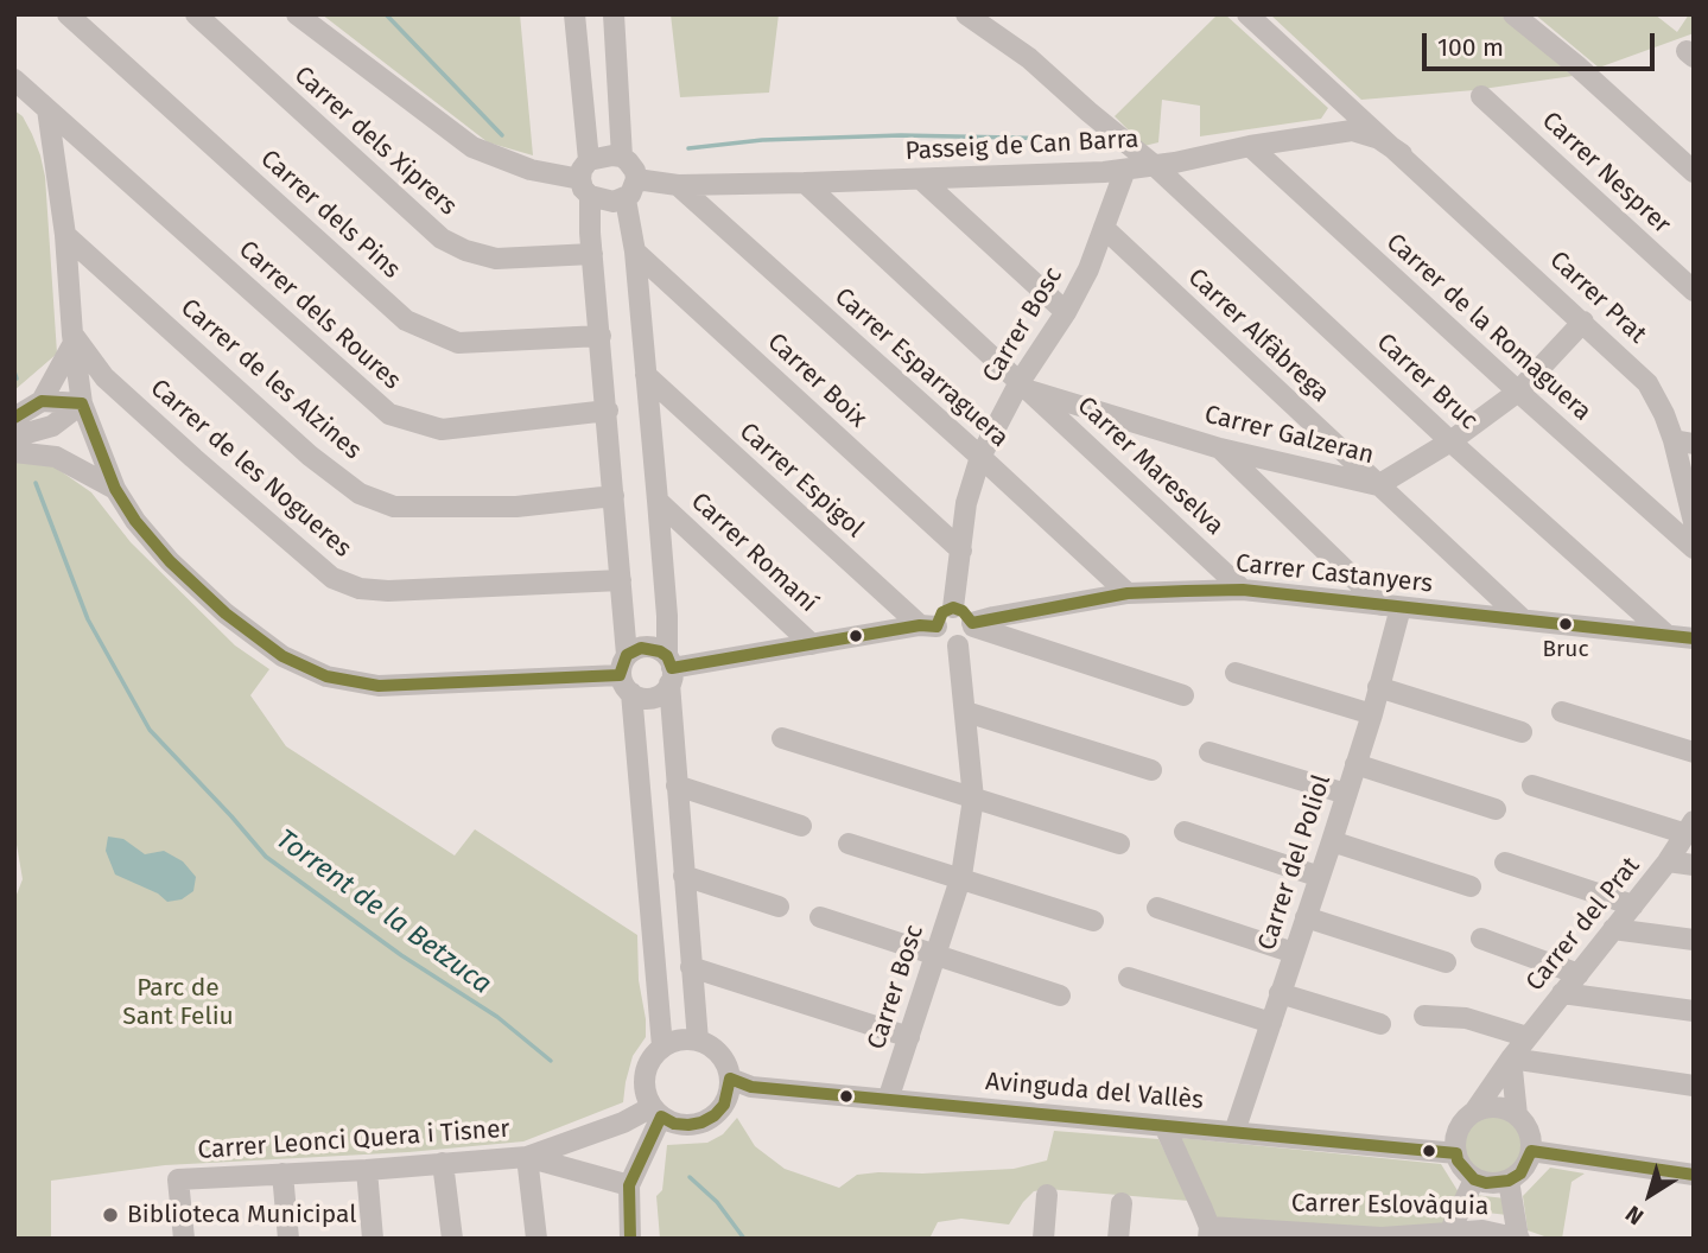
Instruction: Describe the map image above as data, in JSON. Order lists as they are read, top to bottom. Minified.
{"streets":{"street":["Carrer dels Xiprers","Passeig de Can Barra","Carrer Nesprer","Carrer dels Pins","Carrer Prat","Carrer dels Roures","Carrer Bosc","Carrer de la Romaguera","Carrer Alfàbrega","Carrer Esparraguera","Carrer de les Alzines","Carrer Boix","Carrer Bruc","Carrer Galzeran","Carrer Mareselva","Carrer de les Nogueres","Carrer Espigol","Carrer Romaní","Carrer Castanyers","Carrer del Poliol","Carrer del Prat","Avinguda del Vallès","Carrer Leonci Quera i Tisner","Carrer Eslovàquia"]},"crossings":[["Passeig de Can Barra","Carrer Prat"],["Passeig de Can Barra","Carrer Bosc"],["Passeig de Can Barra","Carrer de la Romaguera"],["Passeig de Can Barra","Carrer Esparraguera"],["Passeig de Can Barra","Carrer Bruc"],["Passeig de Can Barra","Carrer Galzeran"],["Carrer Prat","Carrer Galzeran"],["Carrer Bosc","Carrer Alfàbrega"],["Carrer Bosc","Carrer Esparraguera"],["Carrer Bosc","Carrer Boix"],["Carrer Bosc","Carrer Galzeran"],["Carrer Bosc","Carrer Mareselva"],["Carrer Bosc","Carrer Espigol"],["Carrer Bosc","Carrer Castanyers"],["Carrer Bosc","Avinguda del Vallès"],["Carrer de la Romaguera","Carrer Galzeran"],["Carrer Alfàbrega","Carrer Galzeran"],["Carrer Alfàbrega","Carrer Castanyers"],["Carrer Esparraguera","Carrer Castanyers"],["Carrer Bruc","Carrer Galzeran"],["Carrer Bruc","Carrer Castanyers"],["Carrer Galzeran","Carrer Mareselva"],["Carrer Mareselva","Carrer Castanyers"],["Carrer Espigol","Carrer Castanyers"],["Carrer Castanyers","Carrer del Poliol"],["Carrer del Poliol","Avinguda del Vallès"],["Carrer del Prat","Avinguda del Vallès"]],"water":["Torrent de la Betzuca"],"parks":["Parc de Sant Feliu"],"places":["Bruc","Biblioteca Municipal"],"scale_bar":"100 m","north":"bottom left"}
